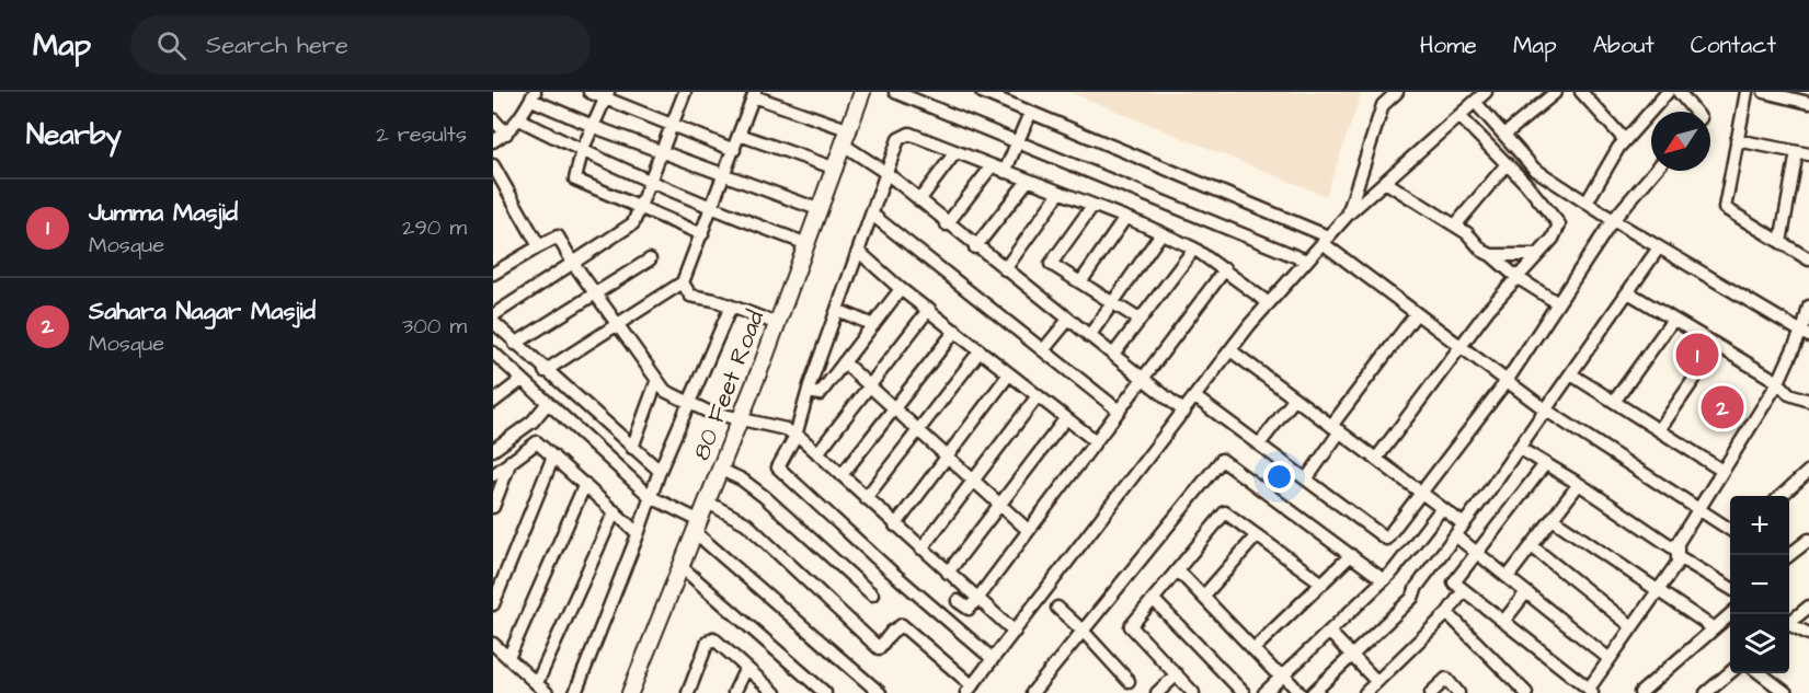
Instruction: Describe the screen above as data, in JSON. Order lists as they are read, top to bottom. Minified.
{"streets":{"main road":["80 Feet Road"]},"north":"bottom left","page":{"header":"Map","search":"Search here","nav":["Home","Map","About","Contact"],"heading":["Nearby","2 results"],"list":[{"mark":"1","name":"Jumma Masjid","note":"Mosque","value":"290 m"},{"mark":"2","name":"Sahara Nagar Masjid","note":"Mosque","value":"300 m"}],"pins":["1","2"],"map_buttons":["+","−"]}}
